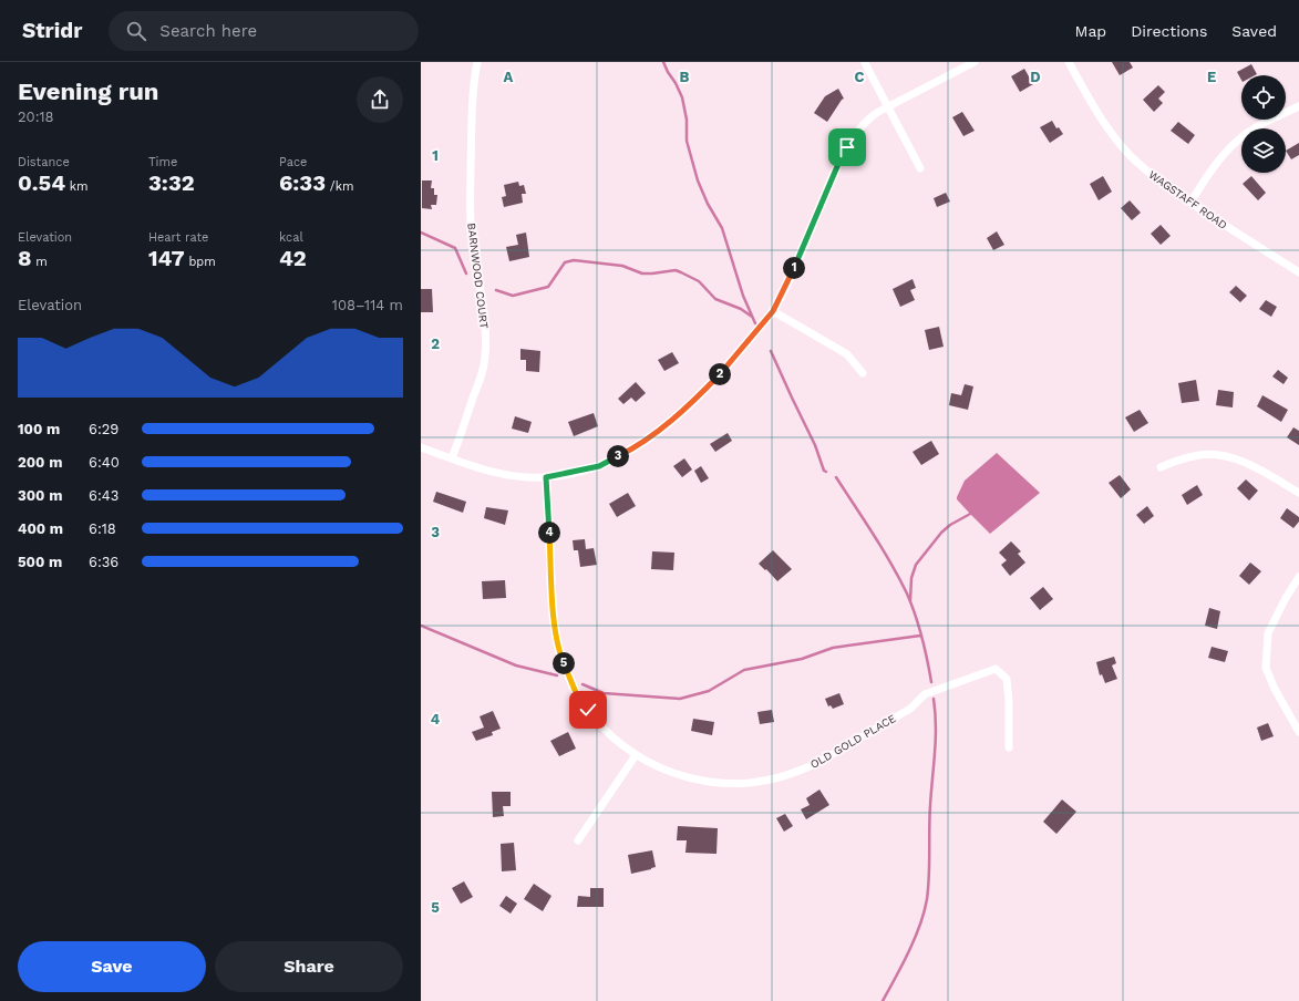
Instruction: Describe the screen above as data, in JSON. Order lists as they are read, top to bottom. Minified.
{"streets":{"street":["WAGSTAFF ROAD","BARNWOOD COURT","OLD GOLD PLACE"]},"page":{"header":"Stridr","search":"Search here","nav":["Map","Directions","Saved"],"heading":["Evening run","20:18"],"stats":[["Distance","0.54 km"],["Time","3:32"],["Pace","6:33 /km"],["Elevation","8 m"],["Heart rate","147 bpm"],["kcal","42"]],"pins":["1","2","3","4","5"],"chart":["Elevation","108–114 m"],"list":[{"name":"100 m","note":"6:29"},{"name":"200 m","note":"6:40"},{"name":"300 m","note":"6:43"},{"name":"400 m","note":"6:18"},{"name":"500 m","note":"6:36"}],"buttons":["Save","Share"]},"grid":{"columns":["A","B","C","D","E"],"rows":["1","2","3","4","5"]}}
